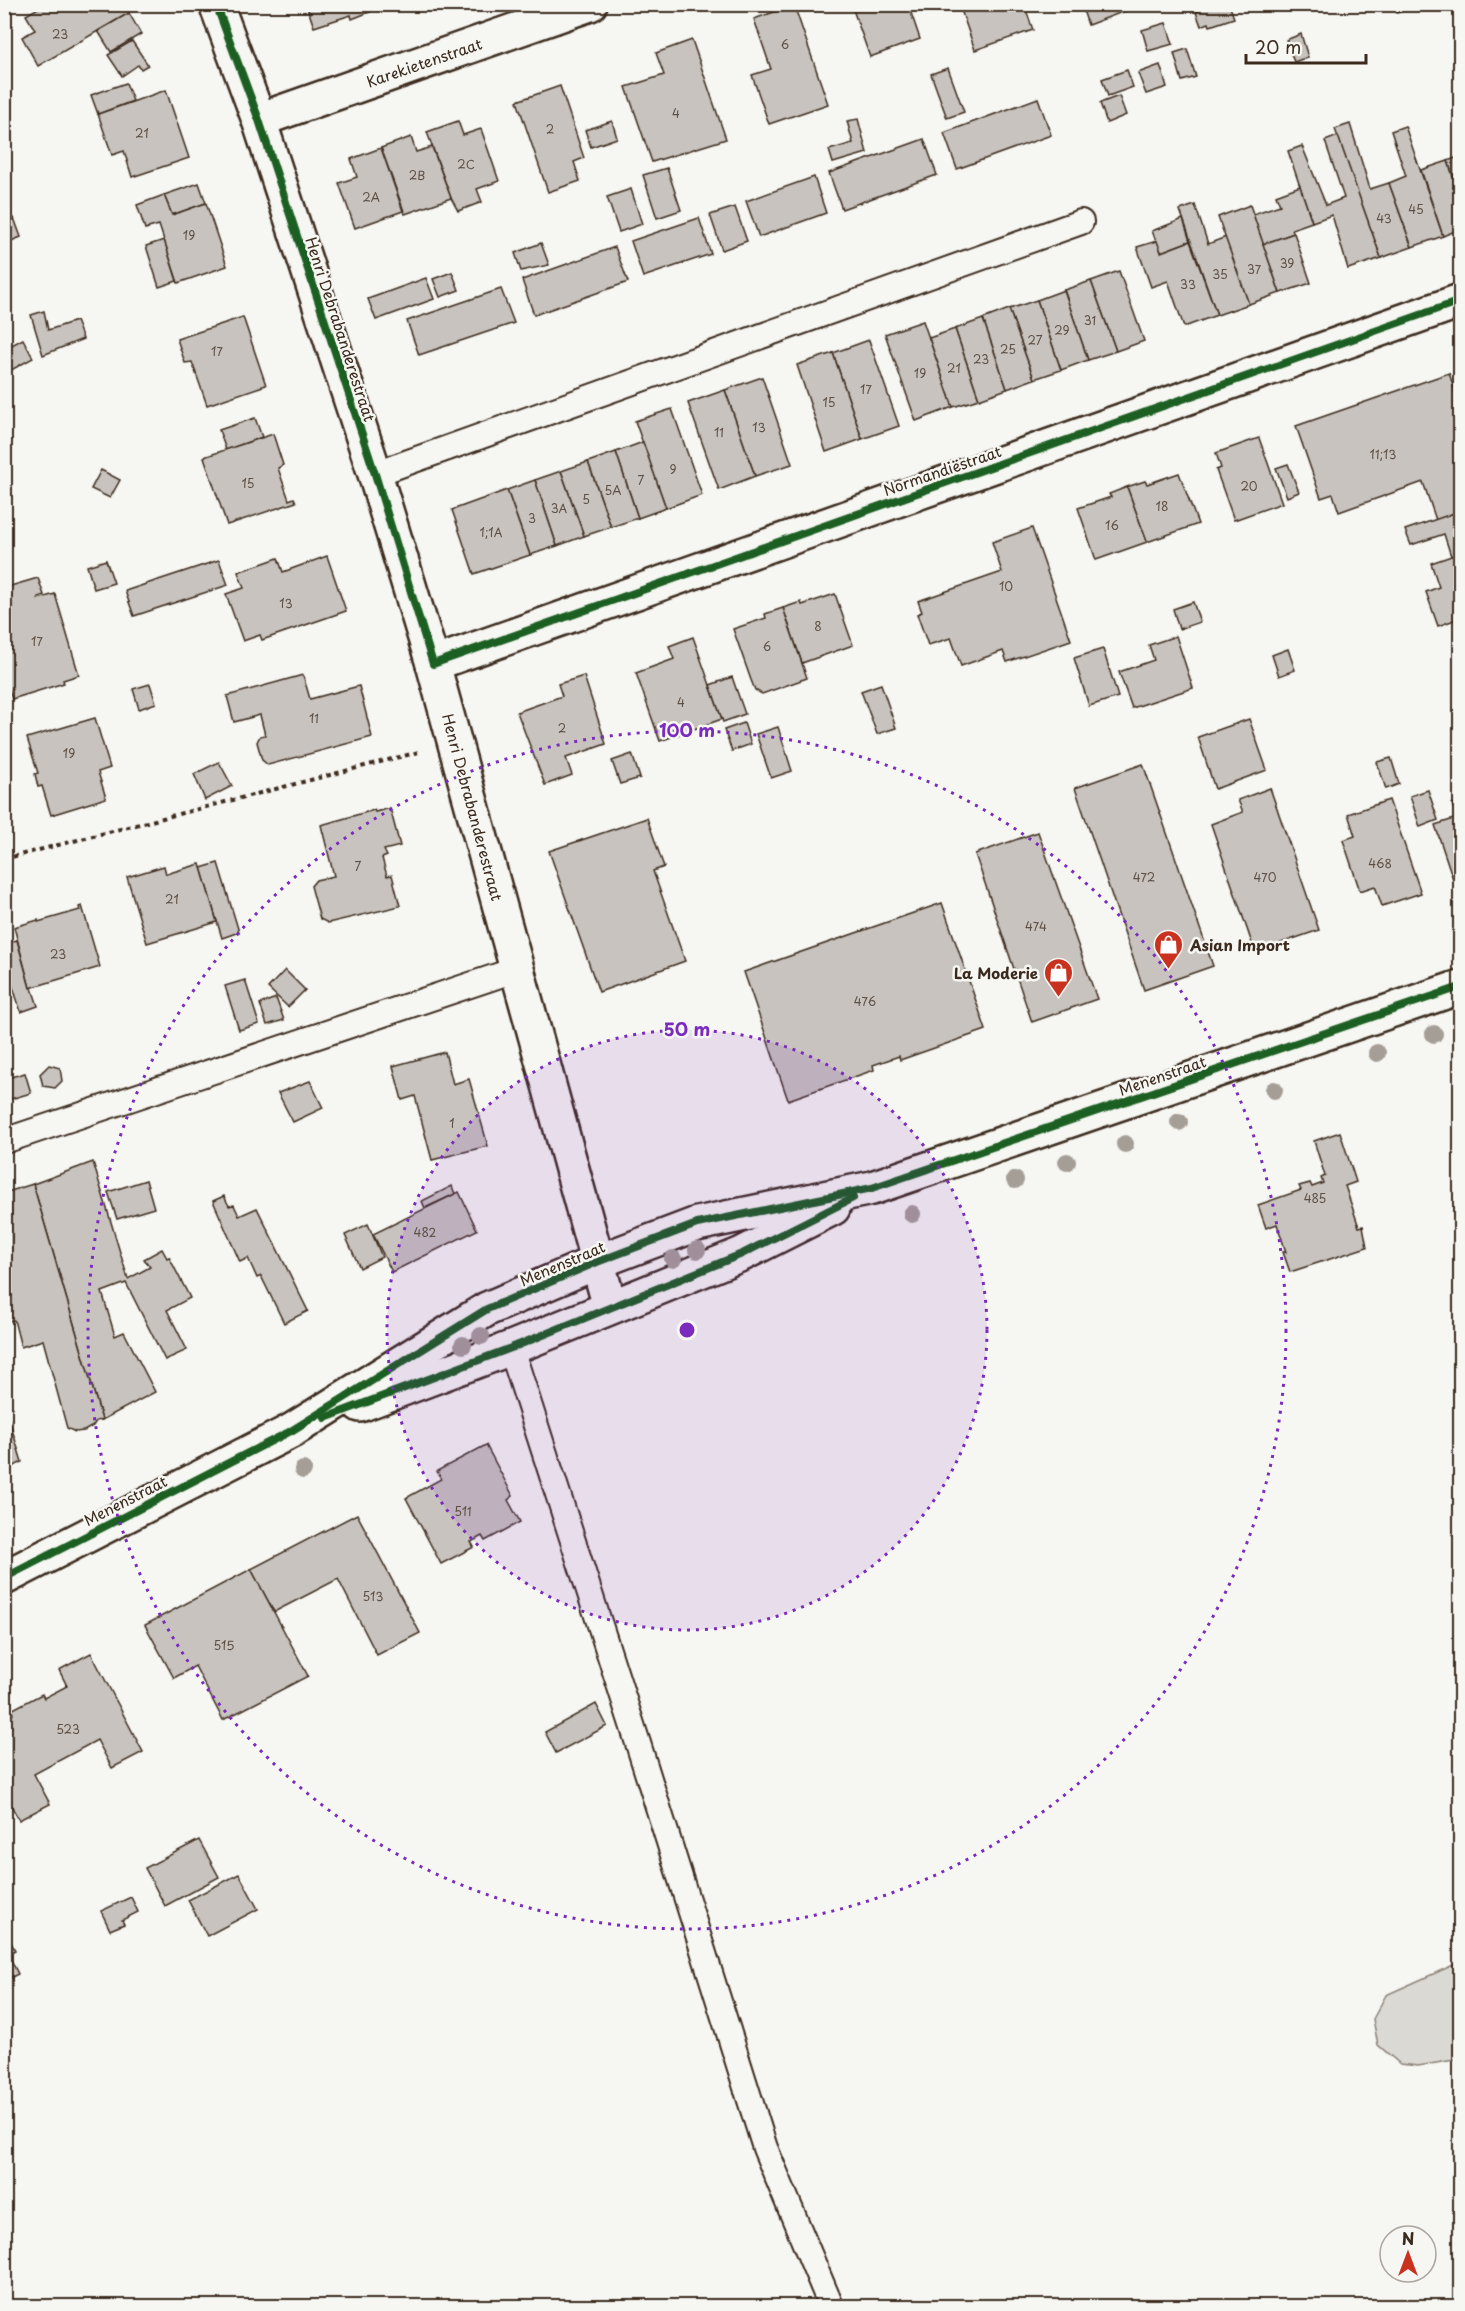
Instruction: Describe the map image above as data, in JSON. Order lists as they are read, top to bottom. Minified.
{"streets":{"street":["Karekietenstraat","Henri Debrabanderestraat","Normandiëstraat","Menenstraat"]},"crossings":[["Karekietenstraat","Henri Debrabanderestraat"],["Henri Debrabanderestraat","Normandiëstraat"],["Henri Debrabanderestraat","Menenstraat"]],"places":{"shop":["Asian Import","La Moderie"]},"house_numbers":["23","6","4","2","21","2C","2B","2A","45","43","19","39","37","35","33","31","29","27","25","17","23","21","19","17","15","13","11","11;13","9","7","15","20","5A","5","18","3A","3","16","1;1A","10","13","8","17","6","4","11","2","19","468","7","472","470","21","474","23","476","1","485","482","511","513","515","523"],"scale_bar":"20 m","north":"top","rings":["100 m","50 m"]}
